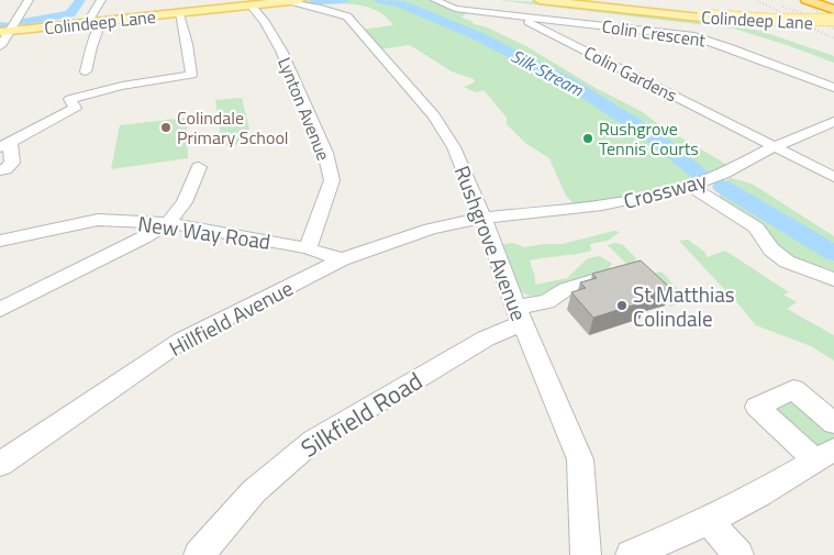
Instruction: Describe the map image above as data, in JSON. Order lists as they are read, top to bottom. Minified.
{"streets":{"main road":["Colindeep Lane"],"street":["Colin Crescent","Colin Gardens","Lynton Avenue","Crossway","New Way Road","Rushgrove Avenue","Hillfield Avenue","Silkfield Road"]},"crossings":[["Colindeep Lane","Lynton Avenue"],["Colindeep Lane","Rushgrove Avenue"],["Colin Crescent","Colin Gardens"],["Colin Gardens","Crossway"],["Lynton Avenue","New Way Road"],["Crossway","Rushgrove Avenue"],["Crossway","Hillfield Avenue"],["New Way Road","Hillfield Avenue"],["Rushgrove Avenue","Hillfield Avenue"],["Rushgrove Avenue","Silkfield Road"]],"water":["Silk Stream"],"places":["Colindale Primary School","Rushgrove Tennis Courts","St Matthias Colindale"]}
